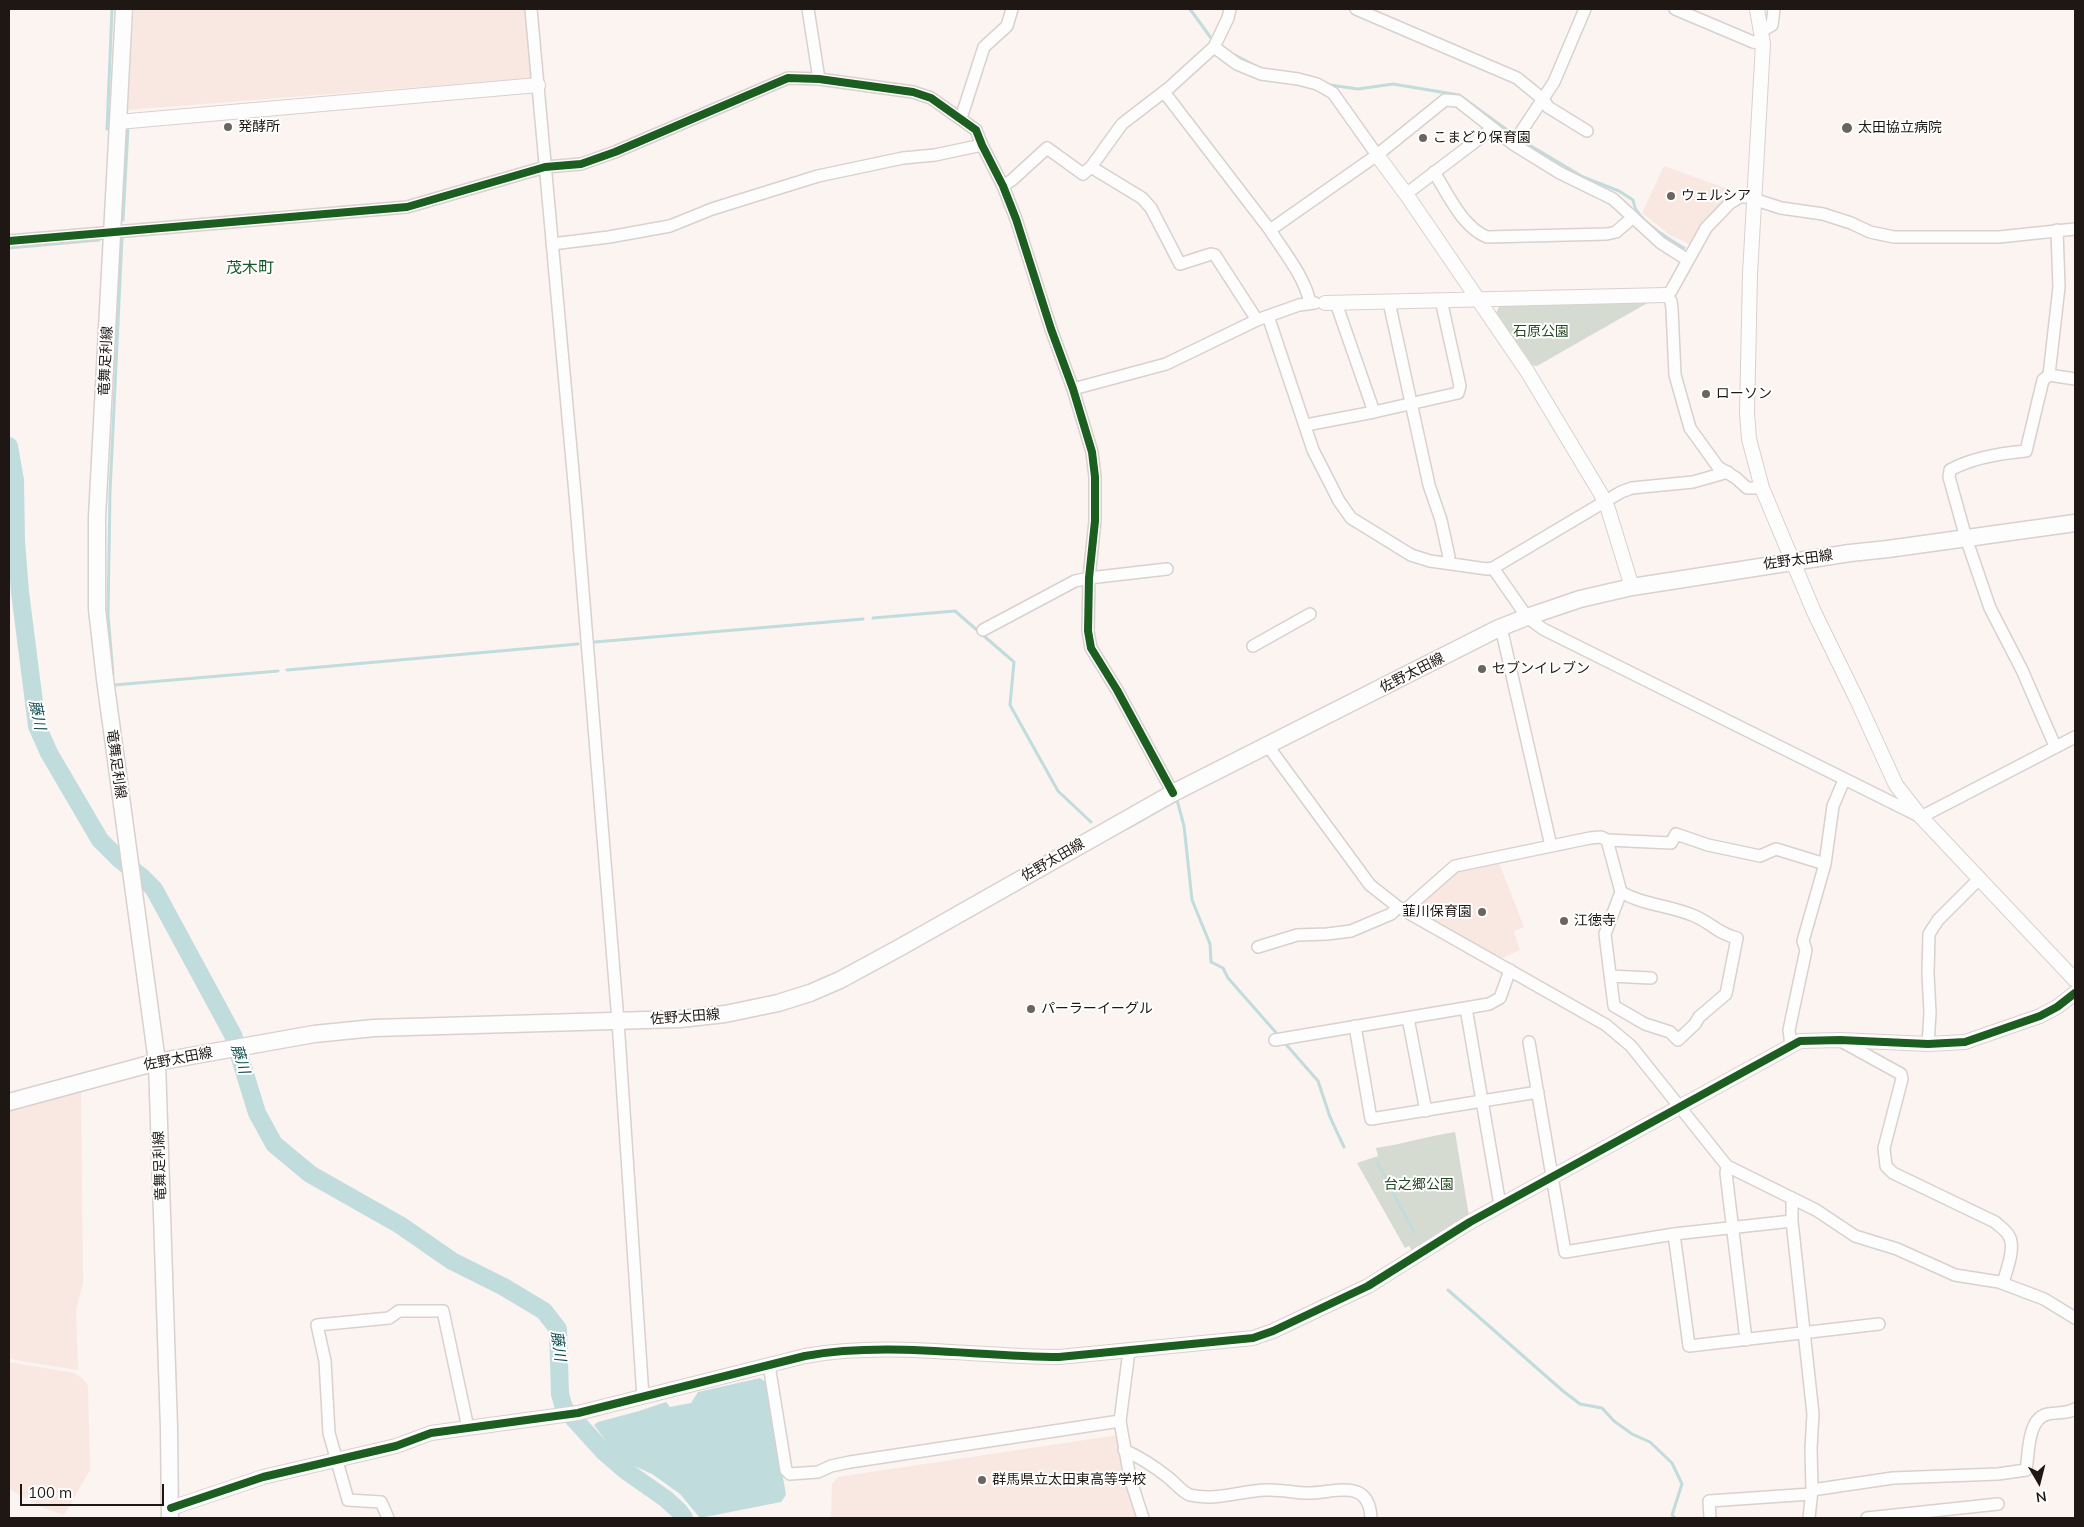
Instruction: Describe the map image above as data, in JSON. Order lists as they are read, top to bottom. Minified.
{"streets":{"main road":["竜舞足利線","佐野太田線"]},"crossings":[["竜舞足利線","佐野太田線"]],"districts":["茂木町"],"water":["藤川"],"parks":["石原公園","台之郷公園"],"places":["発酵所","太田協立病院","こまどり保育園","ウェルシア","ローソン","セブンイレブン","韮川保育園","江徳寺","パーラーイーグル","群馬県立太田東高等学校"],"scale_bar":"100 m","north":"bottom"}
